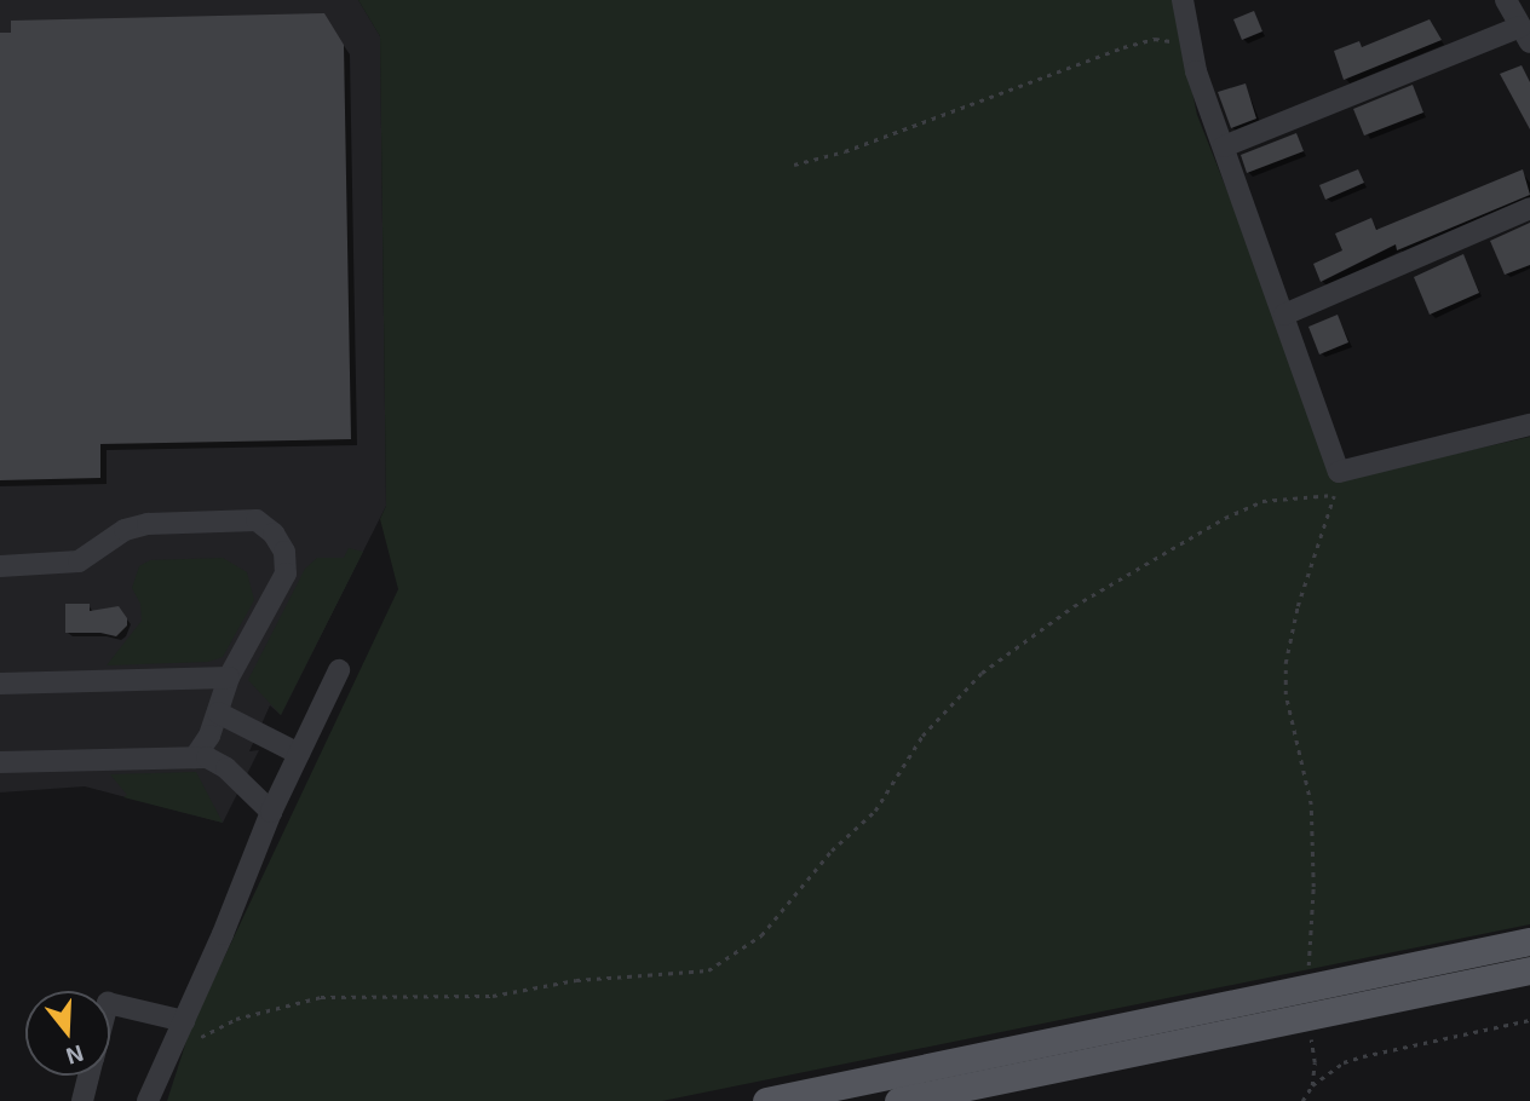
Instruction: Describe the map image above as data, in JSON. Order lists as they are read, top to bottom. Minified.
{"north":"bottom"}
